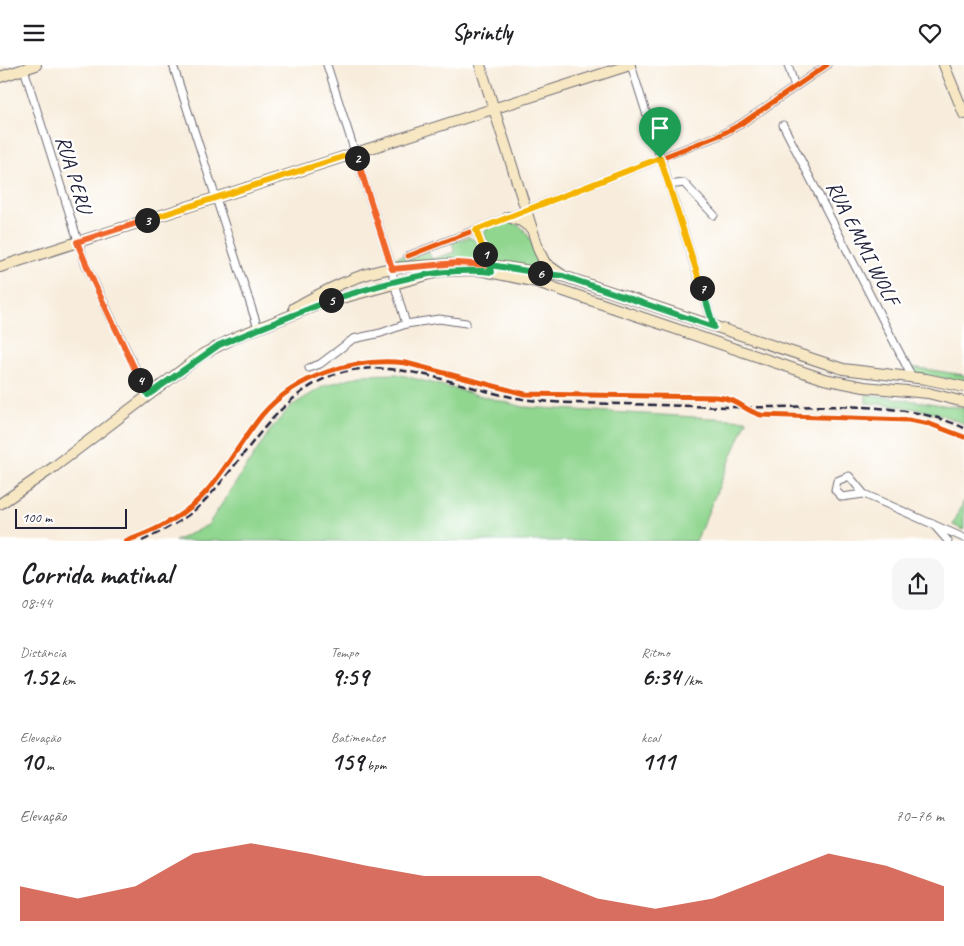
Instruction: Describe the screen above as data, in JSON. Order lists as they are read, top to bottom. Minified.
{"streets":{"street":["RUA PERU","RUA EMMI WOLF"]},"scale_bar":"100 m","page":{"header":"Sprintly","pins":["2","3","1","6","7","5","4"],"scale":"100 m","heading":["Corrida matinal","08:44"],"stats":[["Distância","1.52 km"],["Tempo","9:59"],["Ritmo","6:34 /km"],["Elevação","10 m"],["Batimentos","159 bpm"],["kcal","111"]],"chart":["Elevação","70–76 m"]}}
